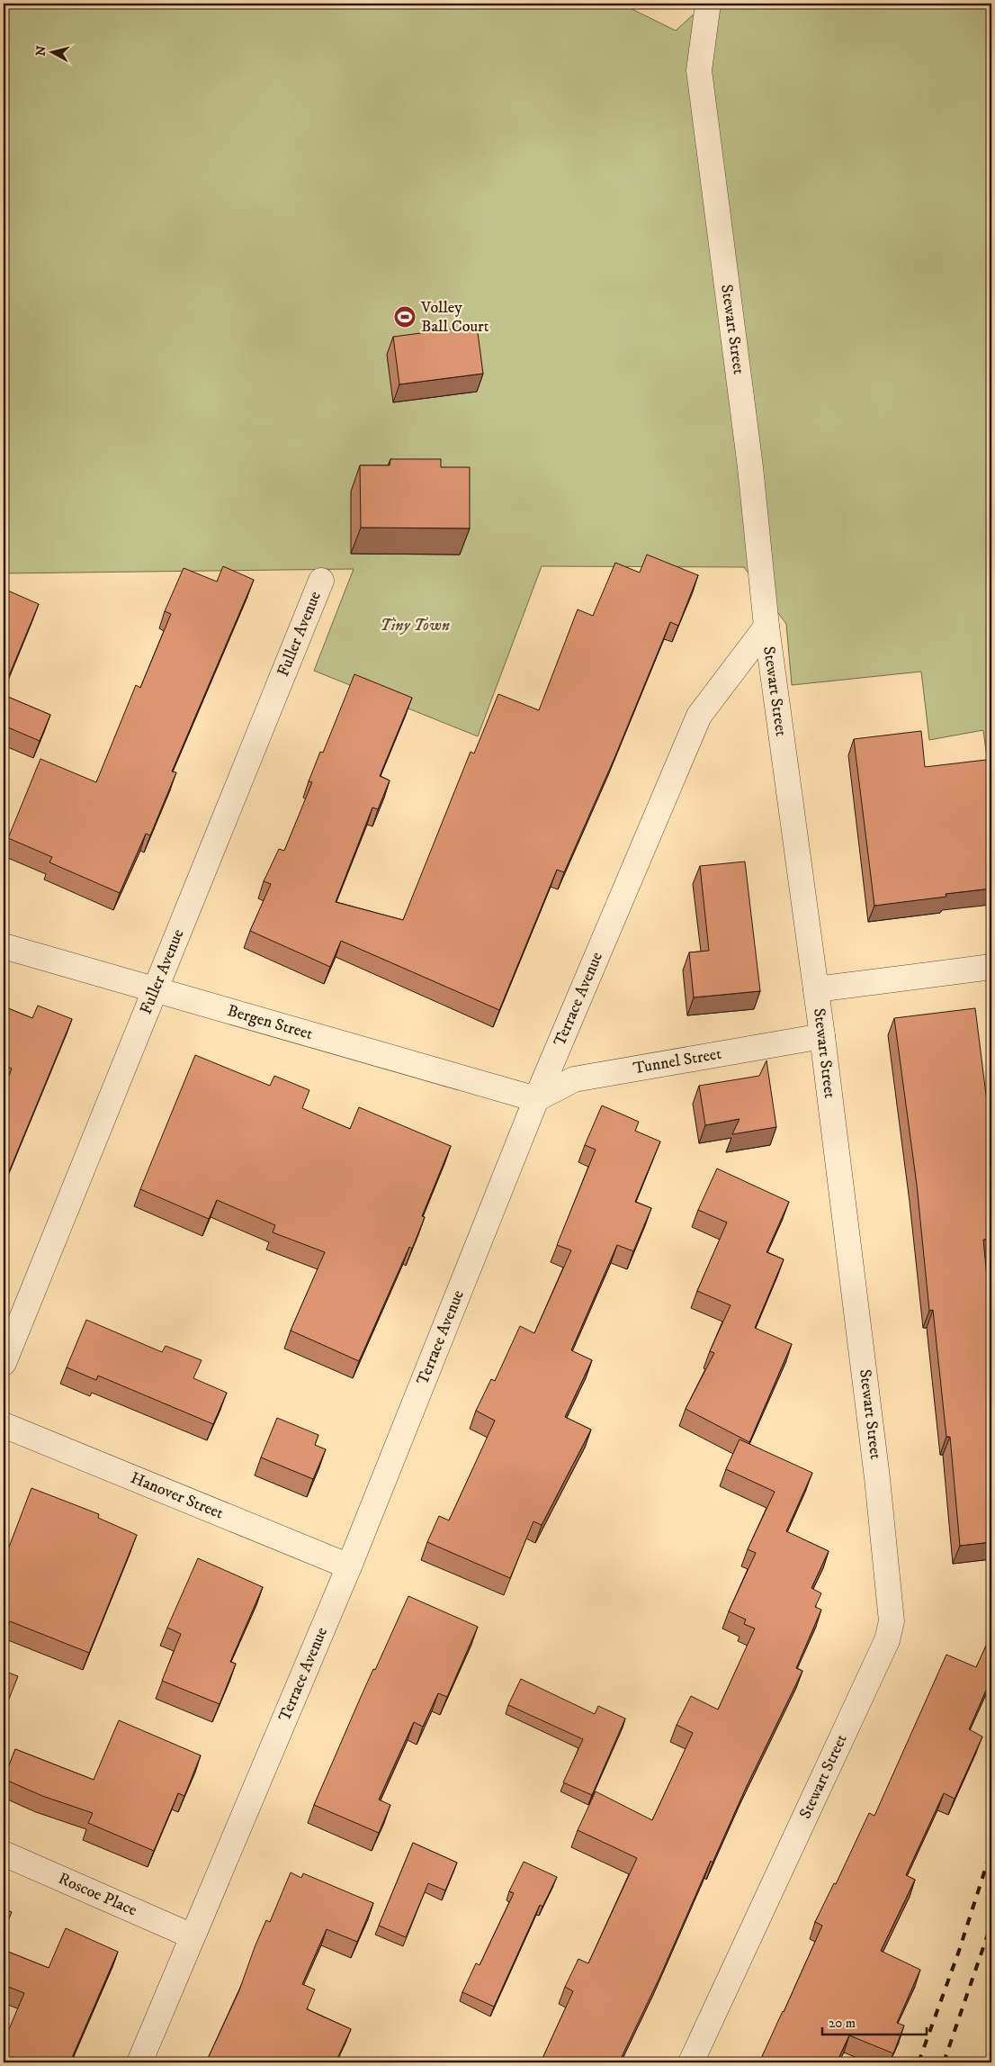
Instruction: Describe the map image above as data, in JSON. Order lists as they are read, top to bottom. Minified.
{"streets":{"street":["Stewart Street","Fuller Avenue","Terrace Avenue","Bergen Street","Tunnel Street","Hanover Street","Roscoe Place"]},"crossings":[["Stewart Street","Terrace Avenue"],["Stewart Street","Tunnel Street"],["Fuller Avenue","Bergen Street"],["Terrace Avenue","Bergen Street"],["Terrace Avenue","Tunnel Street"],["Terrace Avenue","Hanover Street"],["Terrace Avenue","Roscoe Place"],["Bergen Street","Tunnel Street"]],"parks":["Tiny Town"],"places":{"sports":["Volley Ball Court"]},"scale_bar":"20 m","north":"left"}
